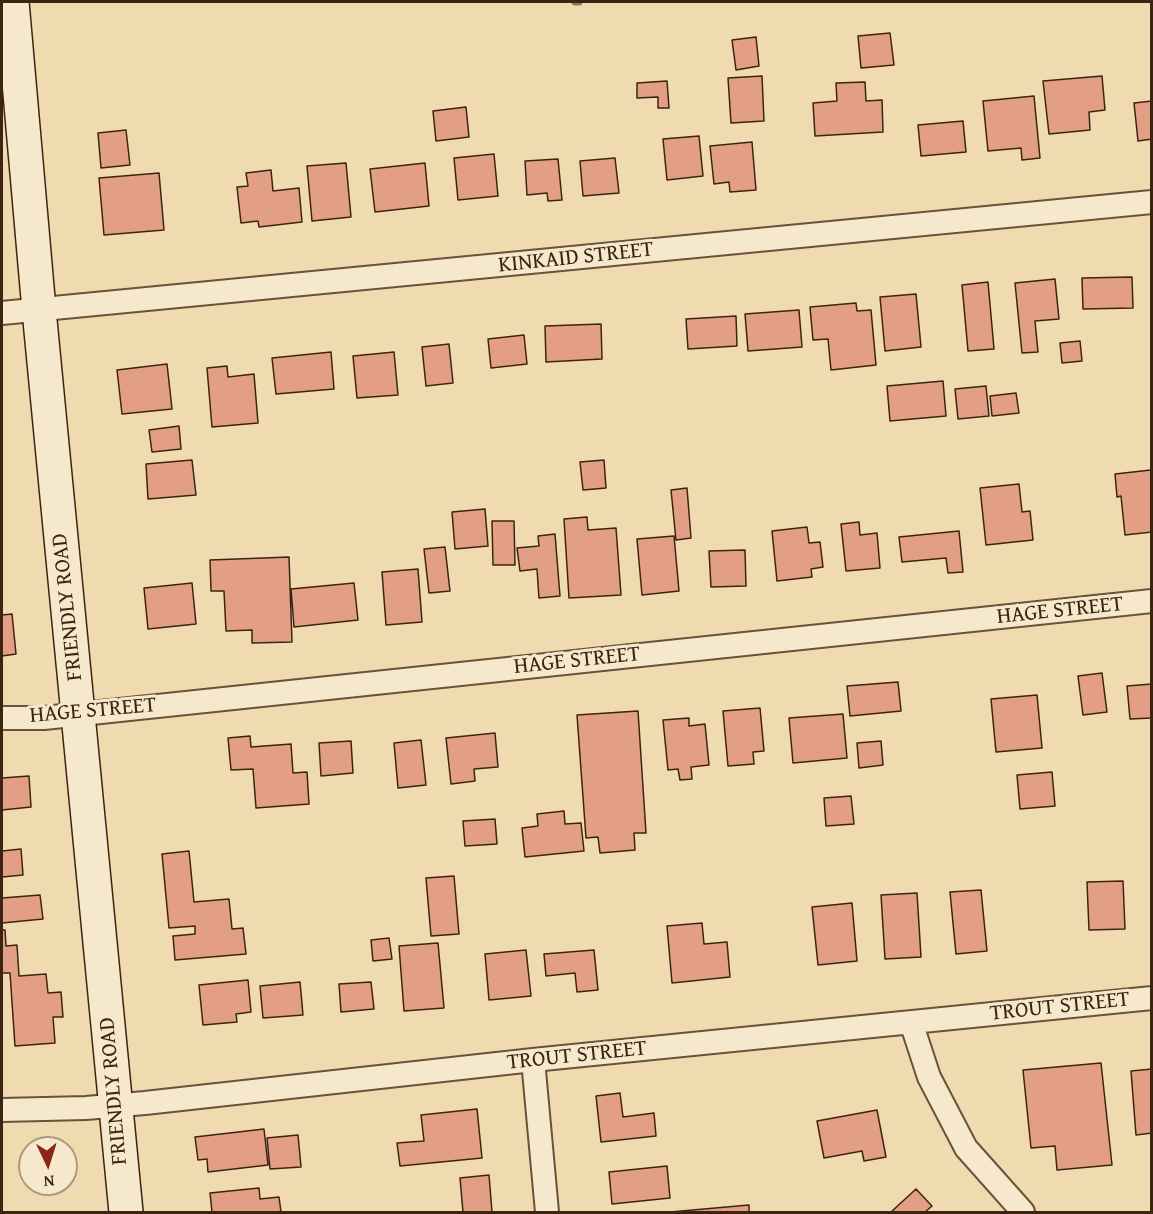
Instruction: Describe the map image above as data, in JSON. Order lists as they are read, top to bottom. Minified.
{"streets":{"street":["KINKAID STREET","FRIENDLY ROAD","HAGE STREET","TROUT STREET"]},"crossings":[["KINKAID STREET","FRIENDLY ROAD"],["FRIENDLY ROAD","HAGE STREET"],["FRIENDLY ROAD","TROUT STREET"]],"north":"bottom"}
